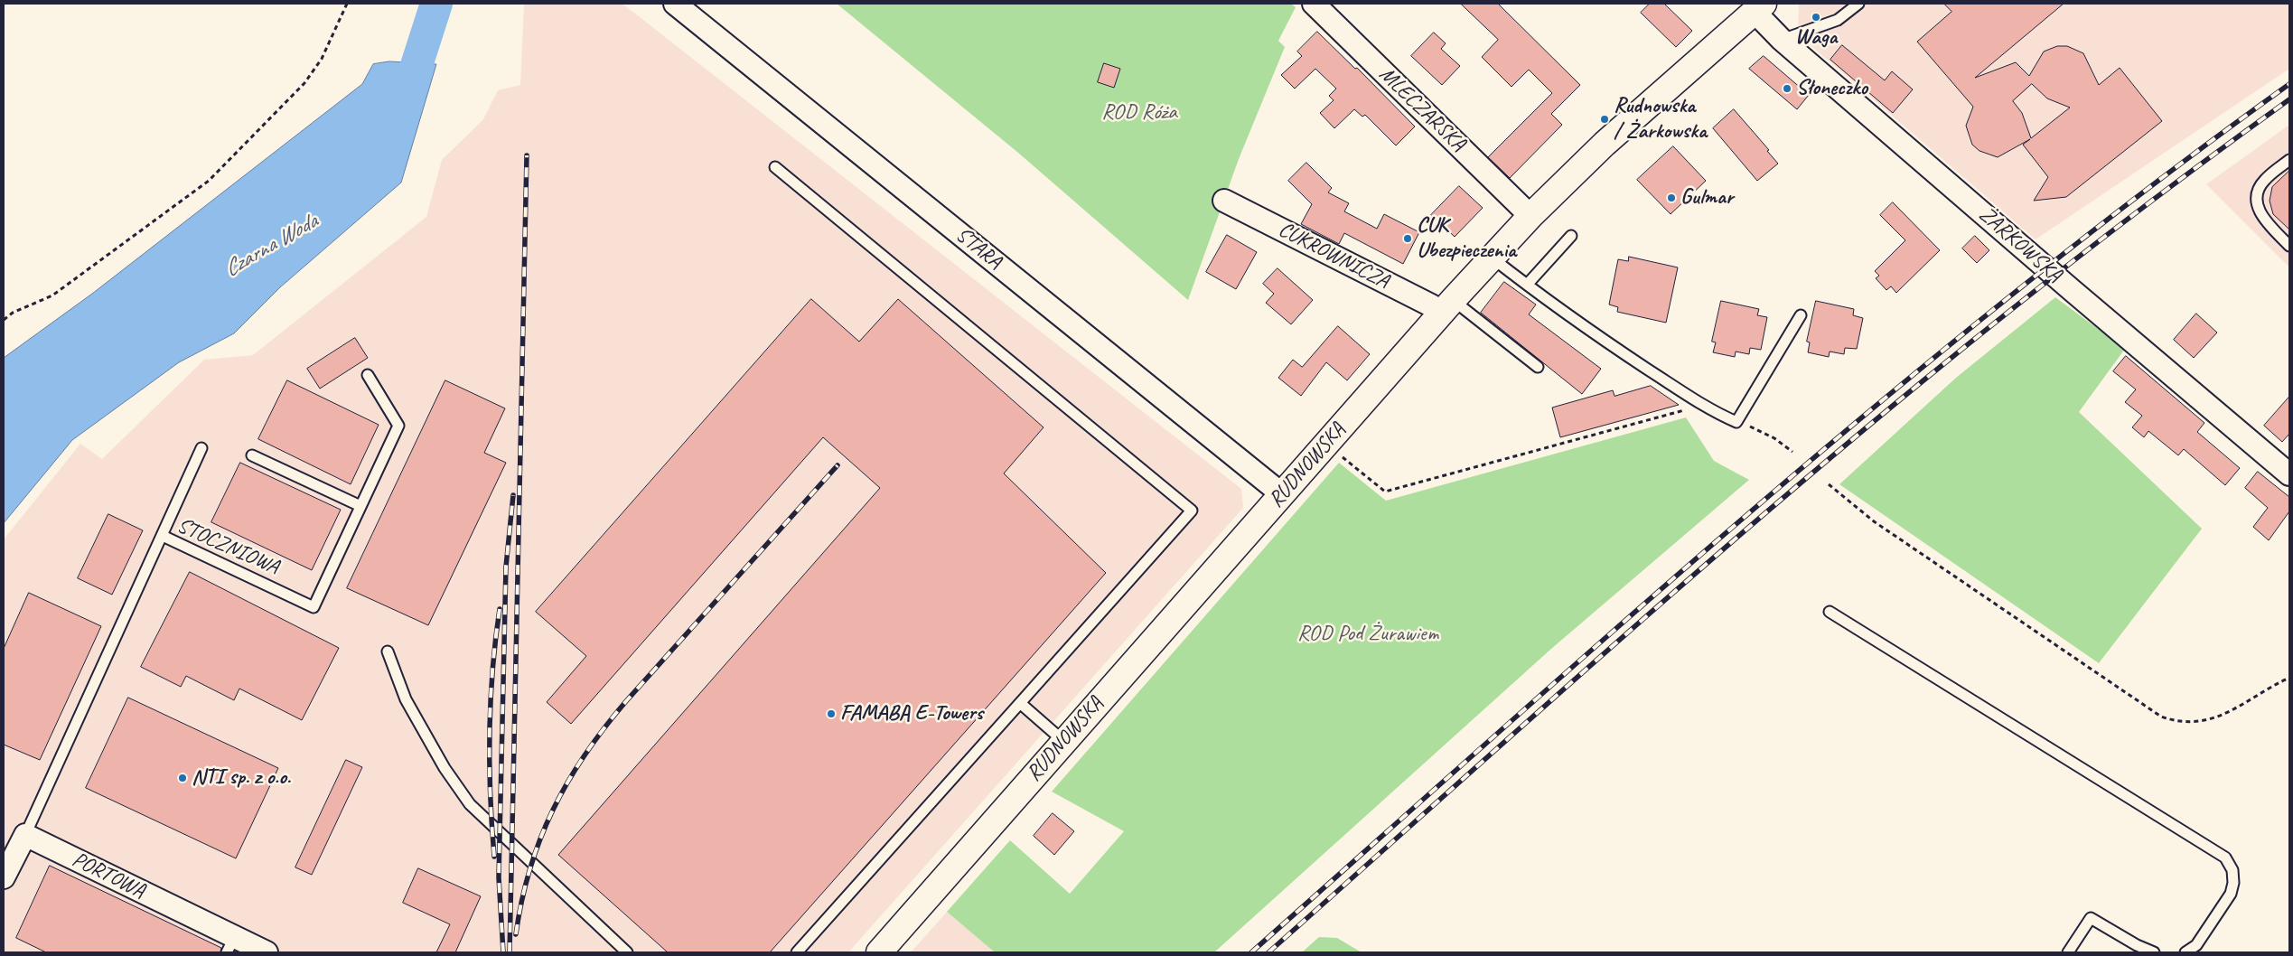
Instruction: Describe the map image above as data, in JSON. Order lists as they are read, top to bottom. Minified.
{"streets":{"main road":["RUDNOWSKA"],"street":["MLECZARSKA","ŻARKOWSKA","STARA","CUKROWNICZA","PORTOWA"],"lane":["STOCZNIOWA"]},"crossings":[["MLECZARSKA","RUDNOWSKA"],["ŻARKOWSKA","RUDNOWSKA"],["STARA","RUDNOWSKA"],["CUKROWNICZA","RUDNOWSKA"],["STOCZNIOWA","PORTOWA"]],"water":["Czarna Woda"],"parks":["ROD Róża","ROD Pod Żurawiem"],"places":["Waga","Słoneczko","Rudnowska / Żarkowska","Gulmar","CUK Ubezpieczenia","FAMABA E-Towers","NTI sp. z o.o."]}
